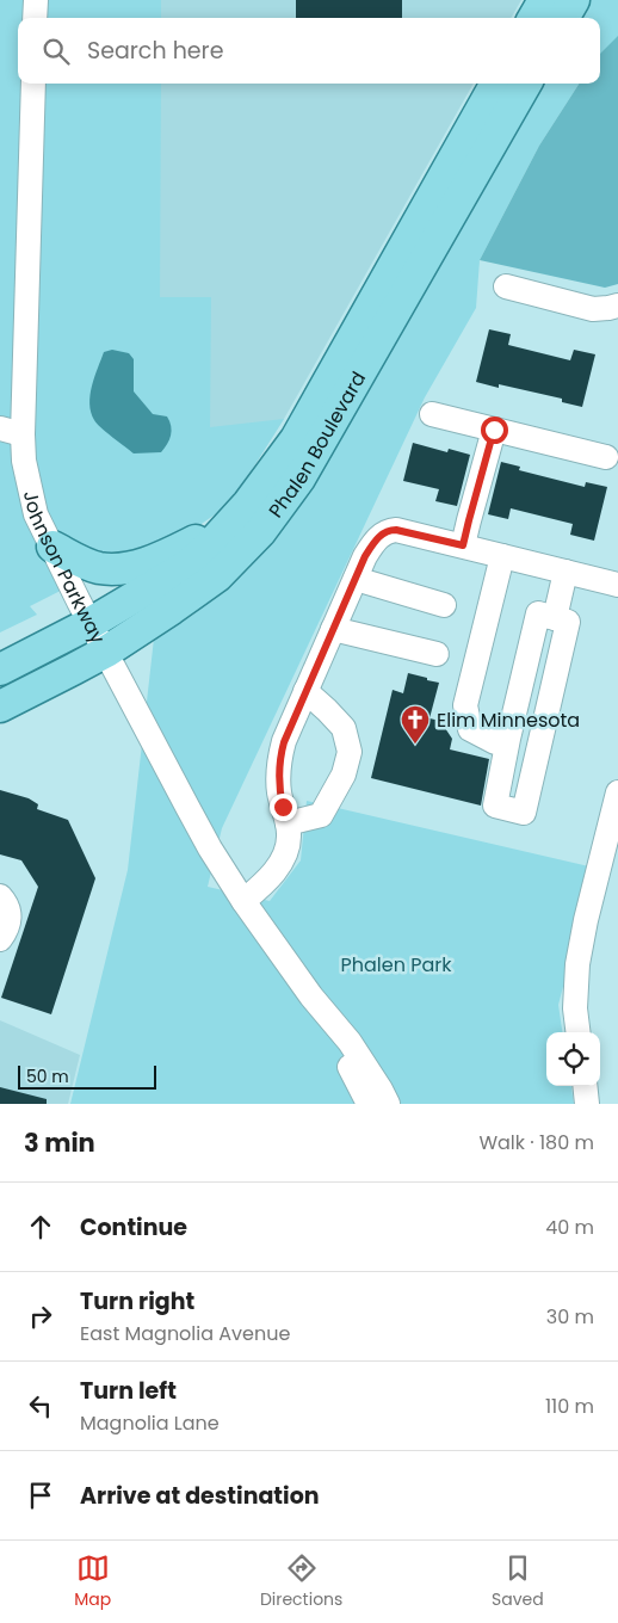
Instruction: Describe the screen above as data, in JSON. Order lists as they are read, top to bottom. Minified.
{"streets":{"main road":["Phalen Boulevard"],"street":["Johnson Parkway"]},"crossings":[["Phalen Boulevard","Johnson Parkway"]],"parks":["Phalen Park"],"places":{"church":["Elim Minnesota"]},"scale_bar":"50 m","page":{"search":"Search here","scale":"50 m","heading":["3 min","Walk · 180 m"],"list":[["Continue","40 m"],["Turn right","East Magnolia Avenue","30 m"],["Turn left","Magnolia Lane","110 m"],"Arrive at destination"],"nav":["Map","Directions","Saved"]}}
